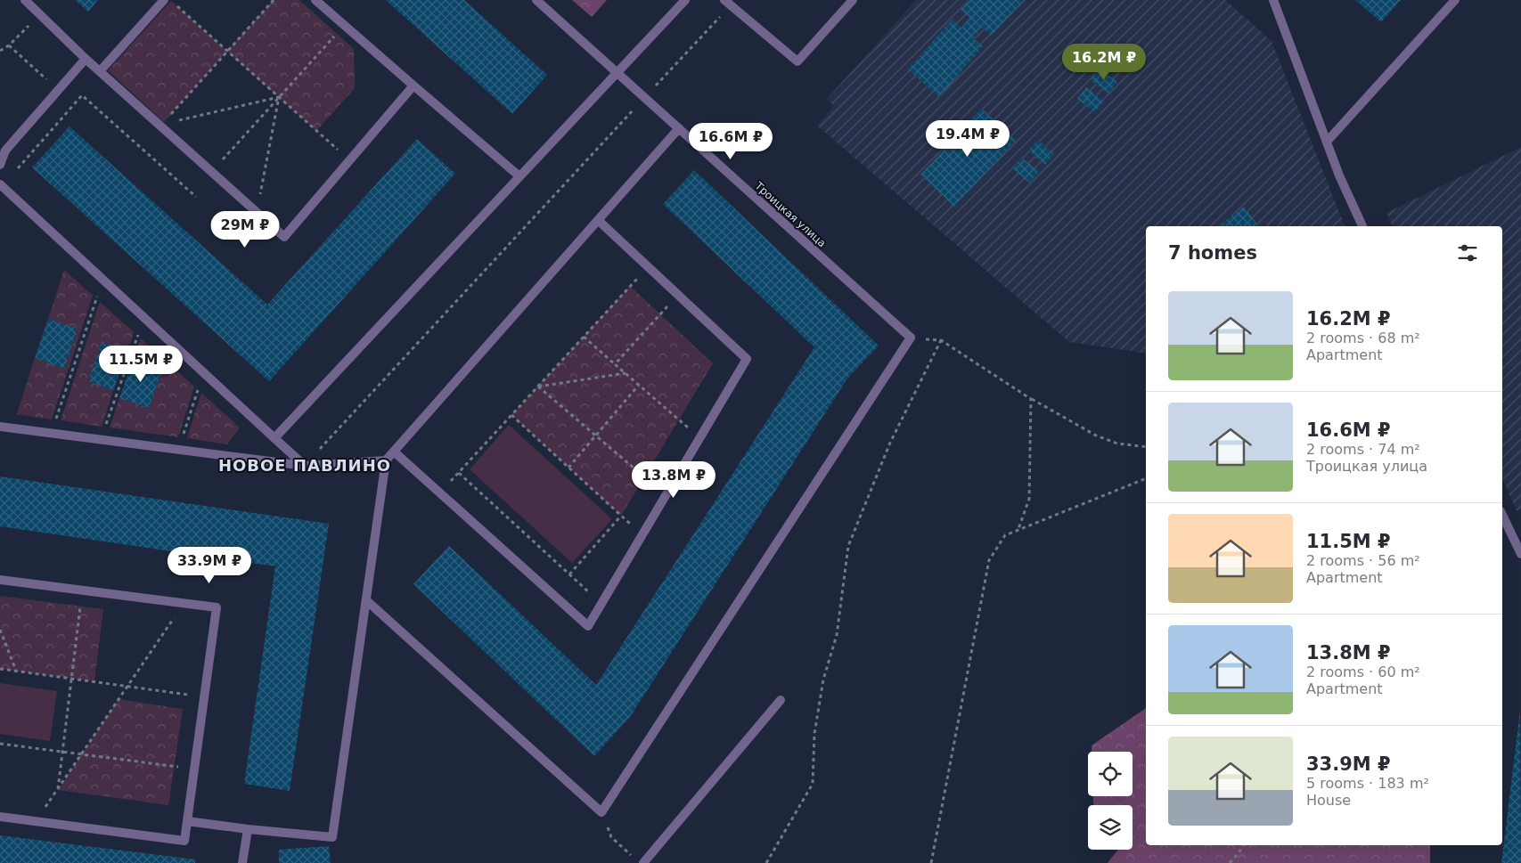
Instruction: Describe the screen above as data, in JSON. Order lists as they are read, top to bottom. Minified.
{"streets":{"street":["Троицкая улица"]},"districts":["НОВОЕ ПАВЛИНО"],"page":{"price":["16.2M ₽","19.4M ₽","16.6M ₽","29M ₽","11.5M ₽","13.8M ₽","33.9M ₽"],"heading":"7 homes","list":[{"name":"16.2M ₽","note":"2 rooms · 68 m² · Apartment"},{"name":"16.6M ₽","note":"2 rooms · 74 m² · Троицкая улица"},{"name":"11.5M ₽","note":"2 rooms · 56 m² · Apartment"},{"name":"13.8M ₽","note":"2 rooms · 60 m² · Apartment"},{"name":"33.9M ₽","note":"5 rooms · 183 m² · House"}]}}
